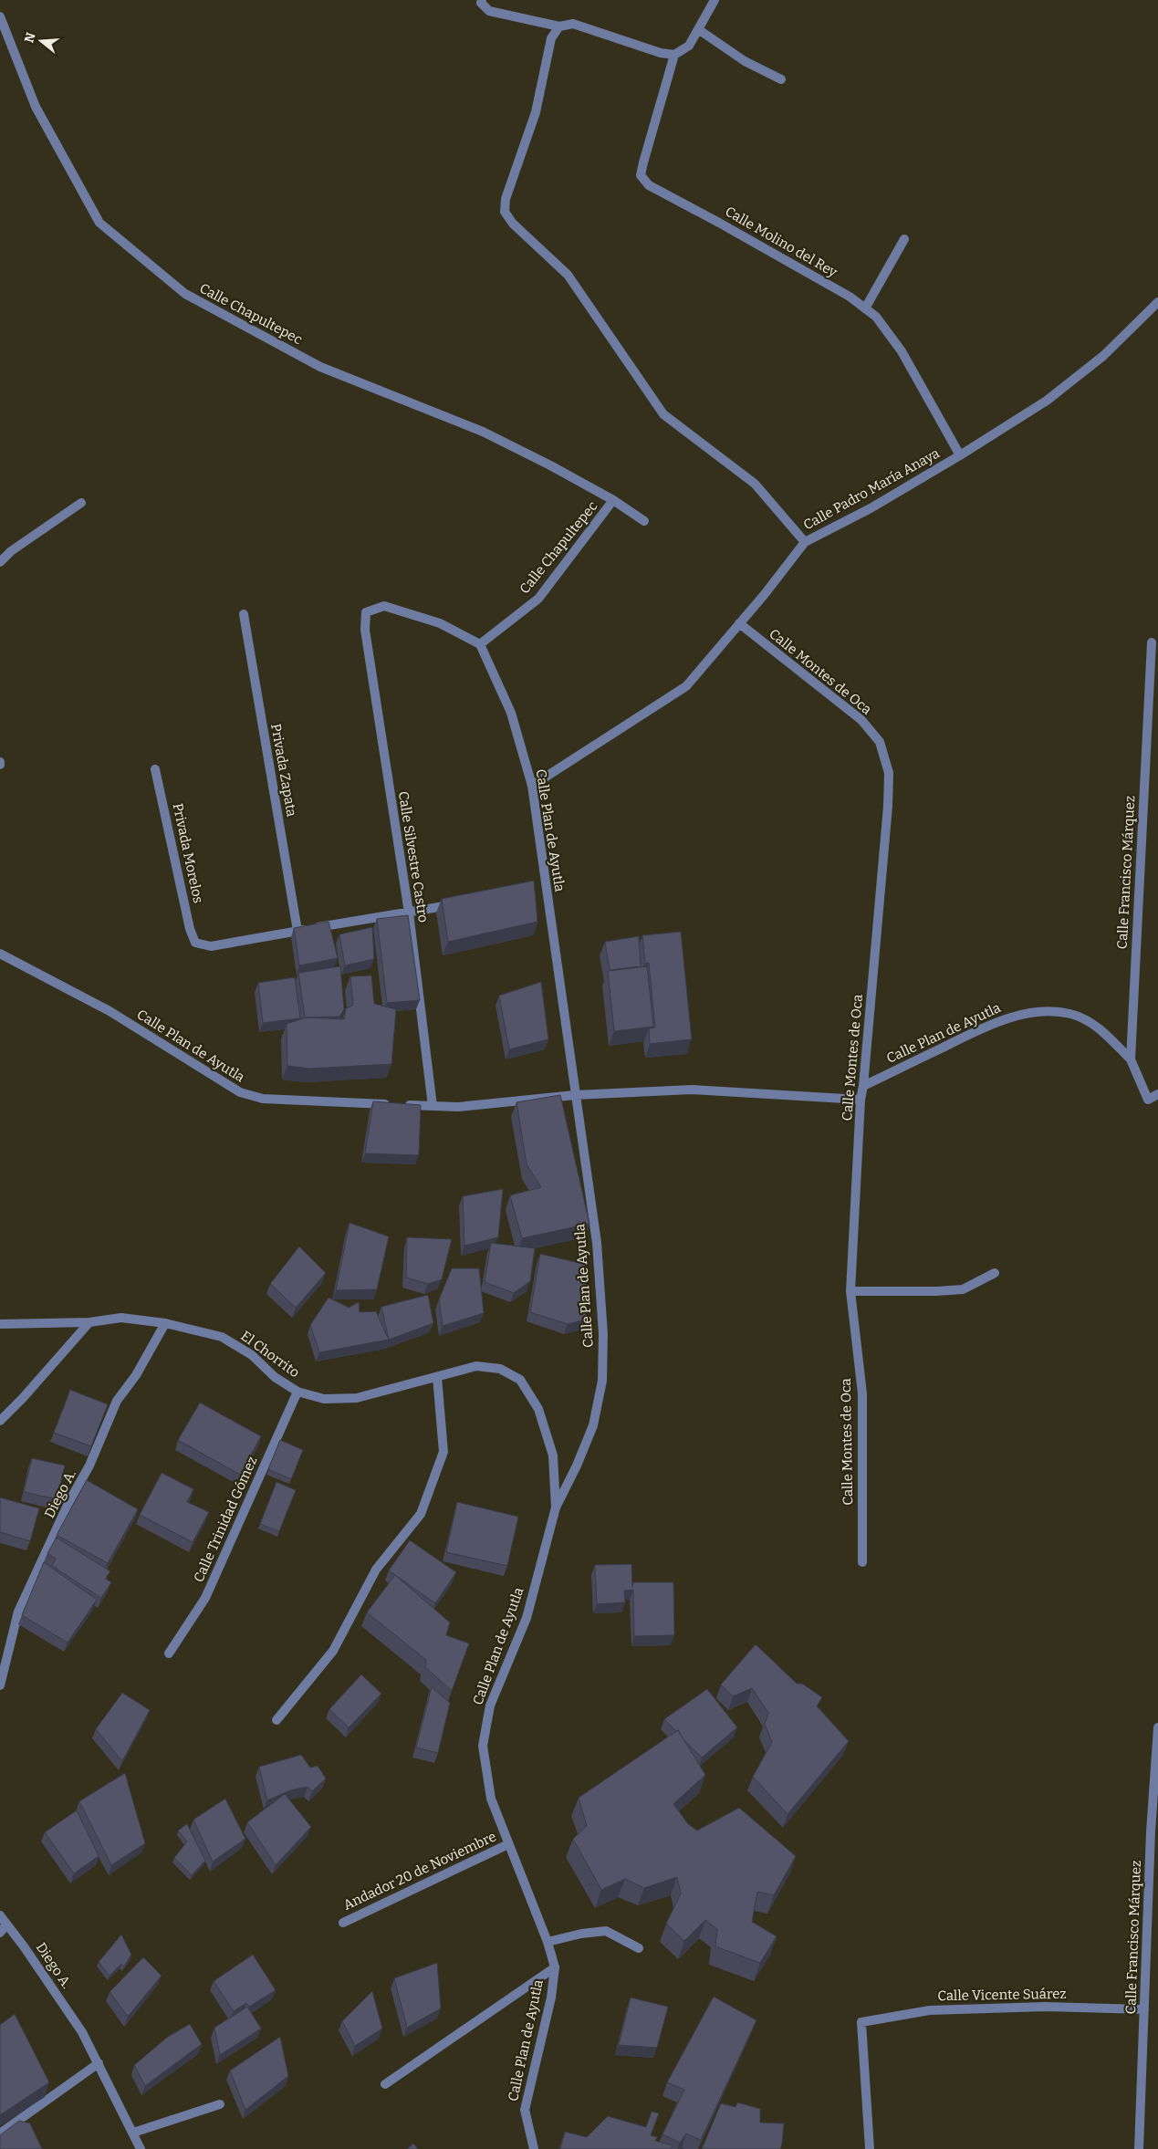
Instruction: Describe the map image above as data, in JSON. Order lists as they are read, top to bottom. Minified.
{"streets":{"street":["Calle Molino del Rey","Calle Chapultepec","Calle Padro María Anaya","Calle Montes de Oca","Privada Zapata","Calle Plan de Ayutla","Privada Morelos","Calle Silvestre Castro","Calle Francisco Márquez","El Chorrito","Diego A.","Calle Trinidad Gómez","Andador 20 de Noviembre","Calle Vicente Suárez"]},"crossings":[["Calle Molino del Rey","Calle Padro María Anaya"],["Calle Chapultepec","Calle Plan de Ayutla"],["Calle Chapultepec","Calle Silvestre Castro"],["Calle Padro María Anaya","Calle Montes de Oca"],["Calle Padro María Anaya","Calle Plan de Ayutla"],["Calle Montes de Oca","Calle Plan de Ayutla"],["Privada Zapata","Privada Morelos"],["Calle Plan de Ayutla","Calle Silvestre Castro"],["Calle Plan de Ayutla","Calle Francisco Márquez"],["Calle Plan de Ayutla","El Chorrito"],["Calle Plan de Ayutla","Andador 20 de Noviembre"],["Calle Francisco Márquez","Calle Vicente Suárez"],["El Chorrito","Diego A."],["El Chorrito","Calle Trinidad Gómez"]],"north":"left"}
